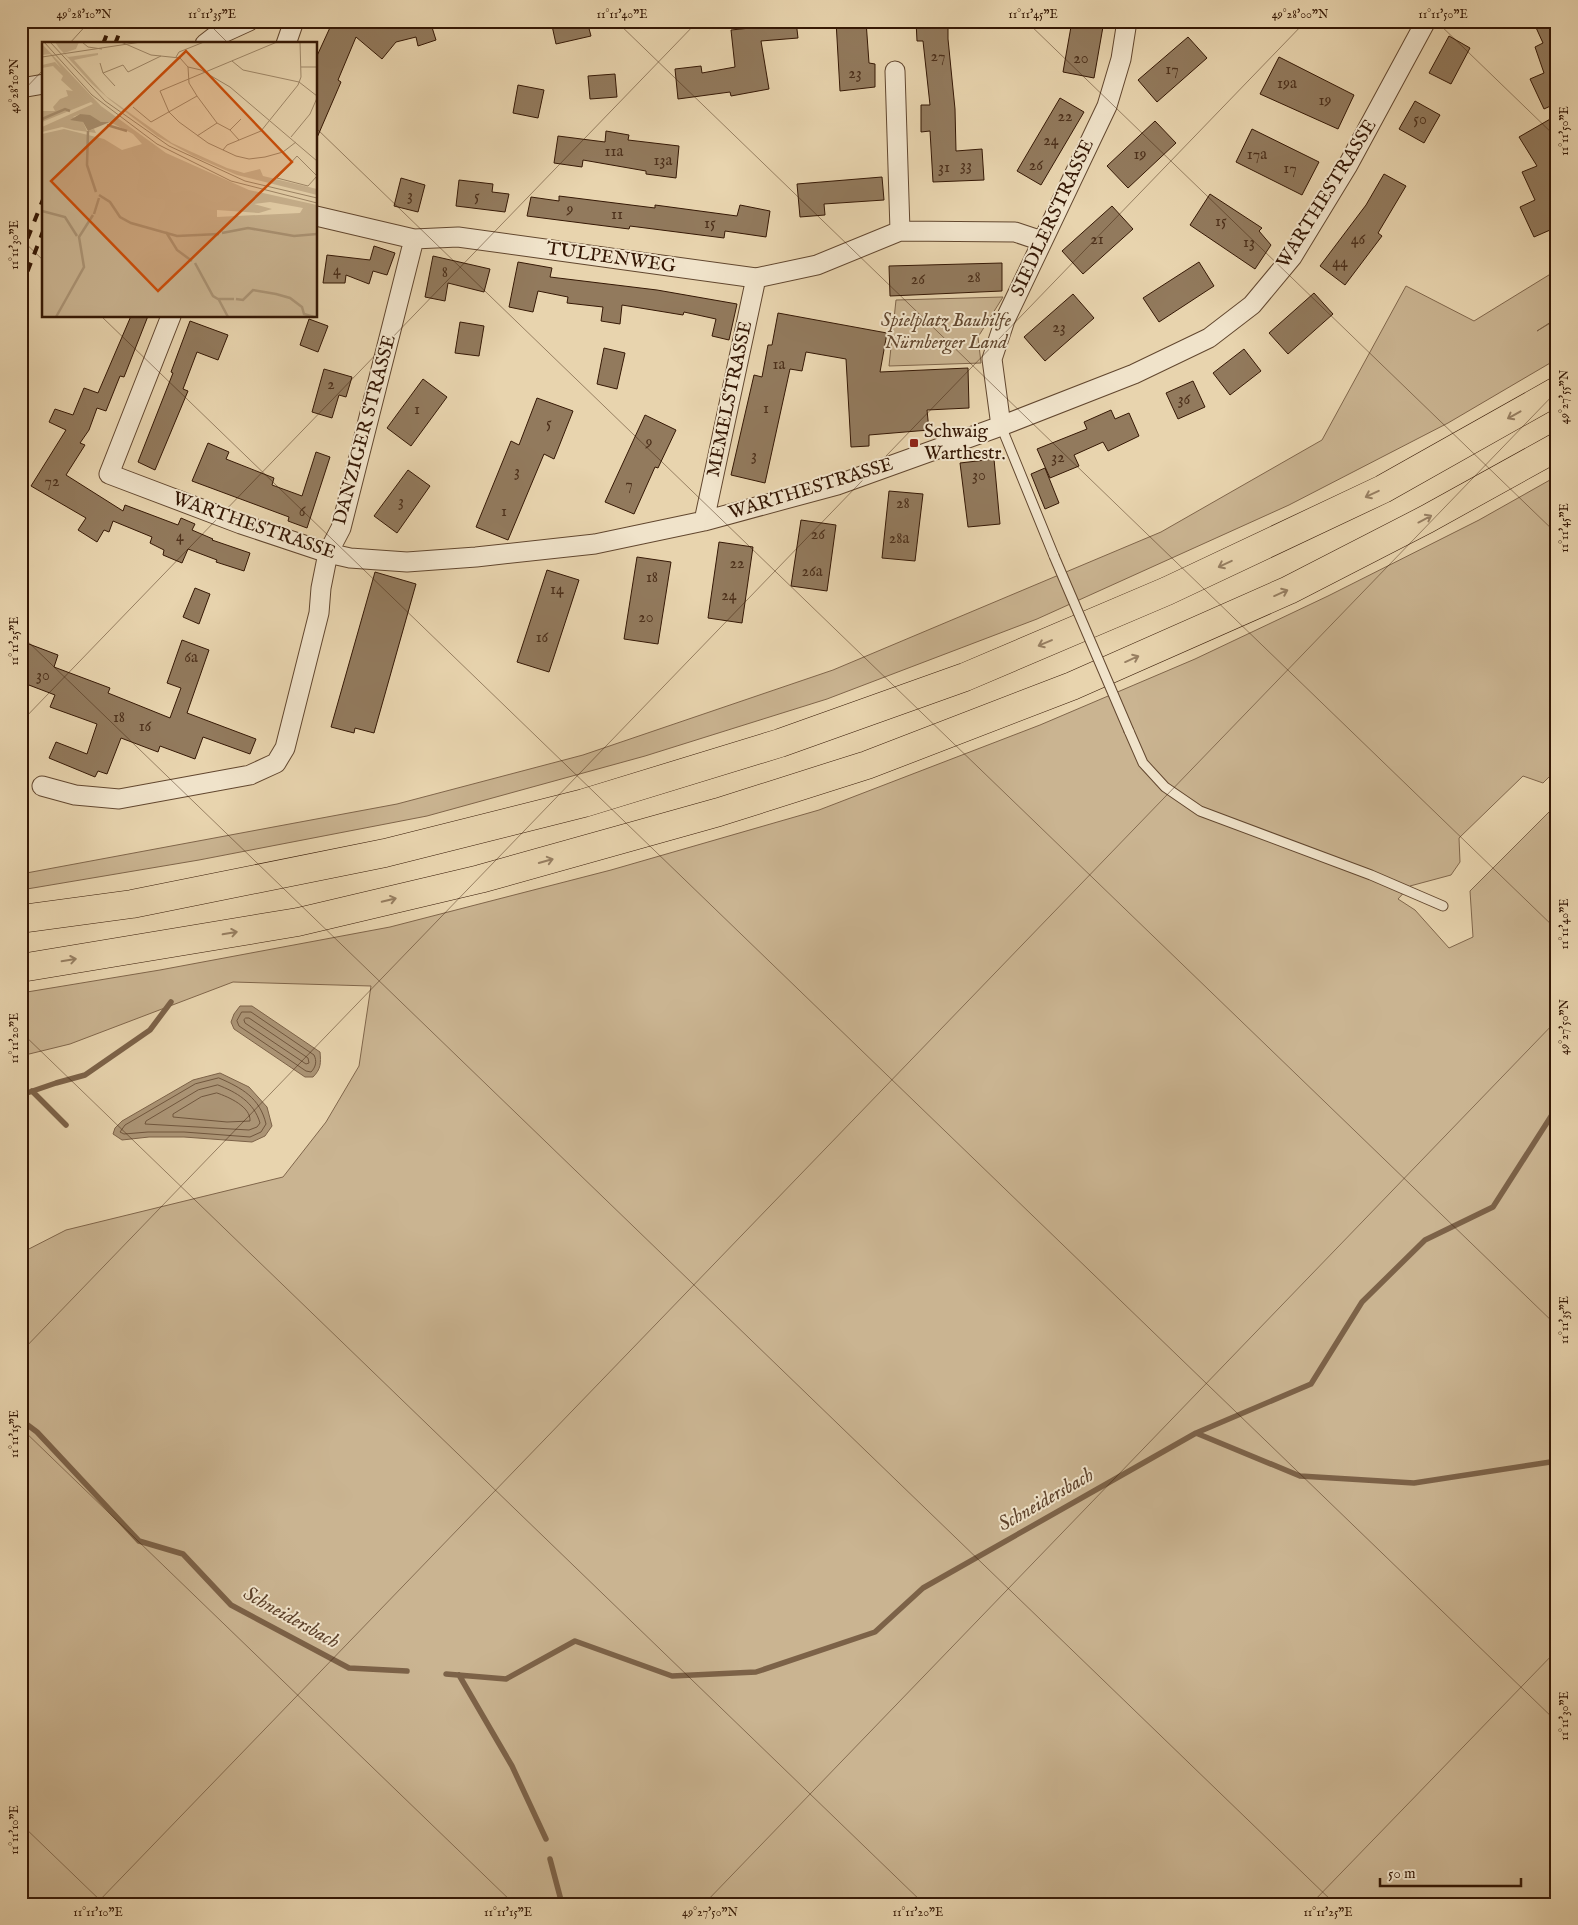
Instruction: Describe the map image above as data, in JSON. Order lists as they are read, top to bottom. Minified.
{"streets":{"street":["WARTHESTRASSE","SIEDLERSTRASSE","TULPENWEG","MEMELSTRASSE","DANZIGER STRASSE"]},"crossings":[["WARTHESTRASSE","SIEDLERSTRASSE"],["WARTHESTRASSE","MEMELSTRASSE"],["WARTHESTRASSE","DANZIGER STRASSE"],["SIEDLERSTRASSE","TULPENWEG"],["TULPENWEG","MEMELSTRASSE"],["TULPENWEG","DANZIGER STRASSE"]],"water":["Schneidersbach"],"parks":["Spielplatz Bauhilfe Nürnberger Land"],"places":{"transit":["Schwaig Warthestr."]},"house_numbers":["27","20","17","23","19a","19","22","50","24","11a","19","17a","13a","33","26","31","17","3","5","9","11","15","15","21","46","13","44","4","8","28","26","23","1a","2","36","1","1","5","9","3","32","3","30","72","7","3","28","6","1","26","4","28a","22","26a","18","14","24","20","16","6a","30","18","16"],"scale_bar":"50 m","coordinates":["49°28'10\"N","11°11'35\"E","11°11'40\"E","11°11'45\"E","49°28'00\"N","11°11'50\"E","11°11'30\"E","49°27'55\"N","11°11'25\"E","49°27'50\"N","11°11'20\"E","11°11'15\"E","11°11'10\"E"]}
